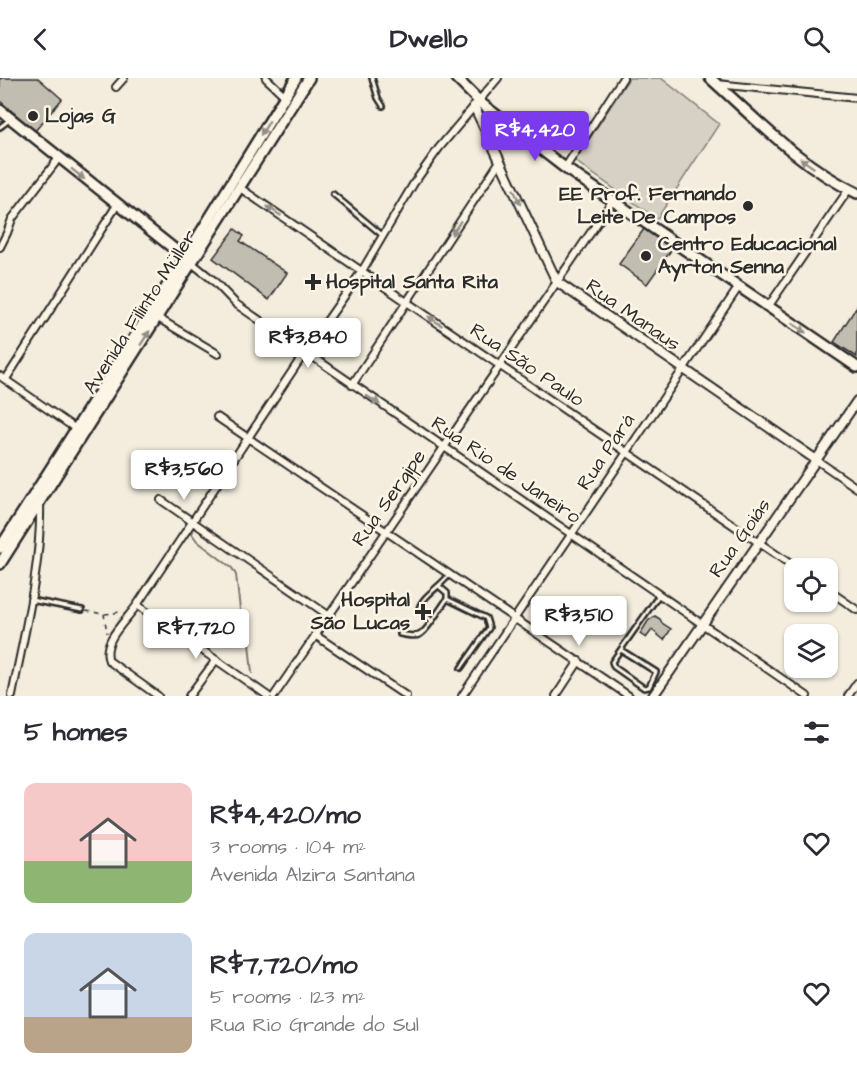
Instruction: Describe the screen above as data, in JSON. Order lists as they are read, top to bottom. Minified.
{"streets":{"main road":["Avenida Filinto Müller"],"street":["Rua Manaus","Rua São Paulo","Rua Pará","Rua Rio de Janeiro","Rua Sergipe","Rua Goiás"]},"crossings":[["Avenida Filinto Müller","Rua São Paulo"],["Avenida Filinto Müller","Rua Rio de Janeiro"],["Rua Manaus","Rua Pará"],["Rua Manaus","Rua Sergipe"],["Rua Manaus","Rua Goiás"],["Rua São Paulo","Rua Pará"],["Rua São Paulo","Rua Sergipe"],["Rua São Paulo","Rua Goiás"],["Rua Pará","Rua Rio de Janeiro"],["Rua Rio de Janeiro","Rua Sergipe"],["Rua Rio de Janeiro","Rua Goiás"]],"one_way":["Rua São Paulo"],"places":{"other":["Lojas G","EE Prof. Fernando Leite De Campos","Centro Educacional Ayrton Senna"],"health":["Hospital Santa Rita","Hospital São Lucas"]},"page":{"header":"Dwello","price":["R$4,420","R$3,840","R$3,560","R$3,510","R$7,720"],"heading":"5 homes","list":[{"name":"R$4,420/mo","note":"3 rooms · 104 m² · Avenida Alzira Santana"},{"name":"R$7,720/mo","note":"5 rooms · 123 m² · Rua Rio Grande do Sul"}]}}
